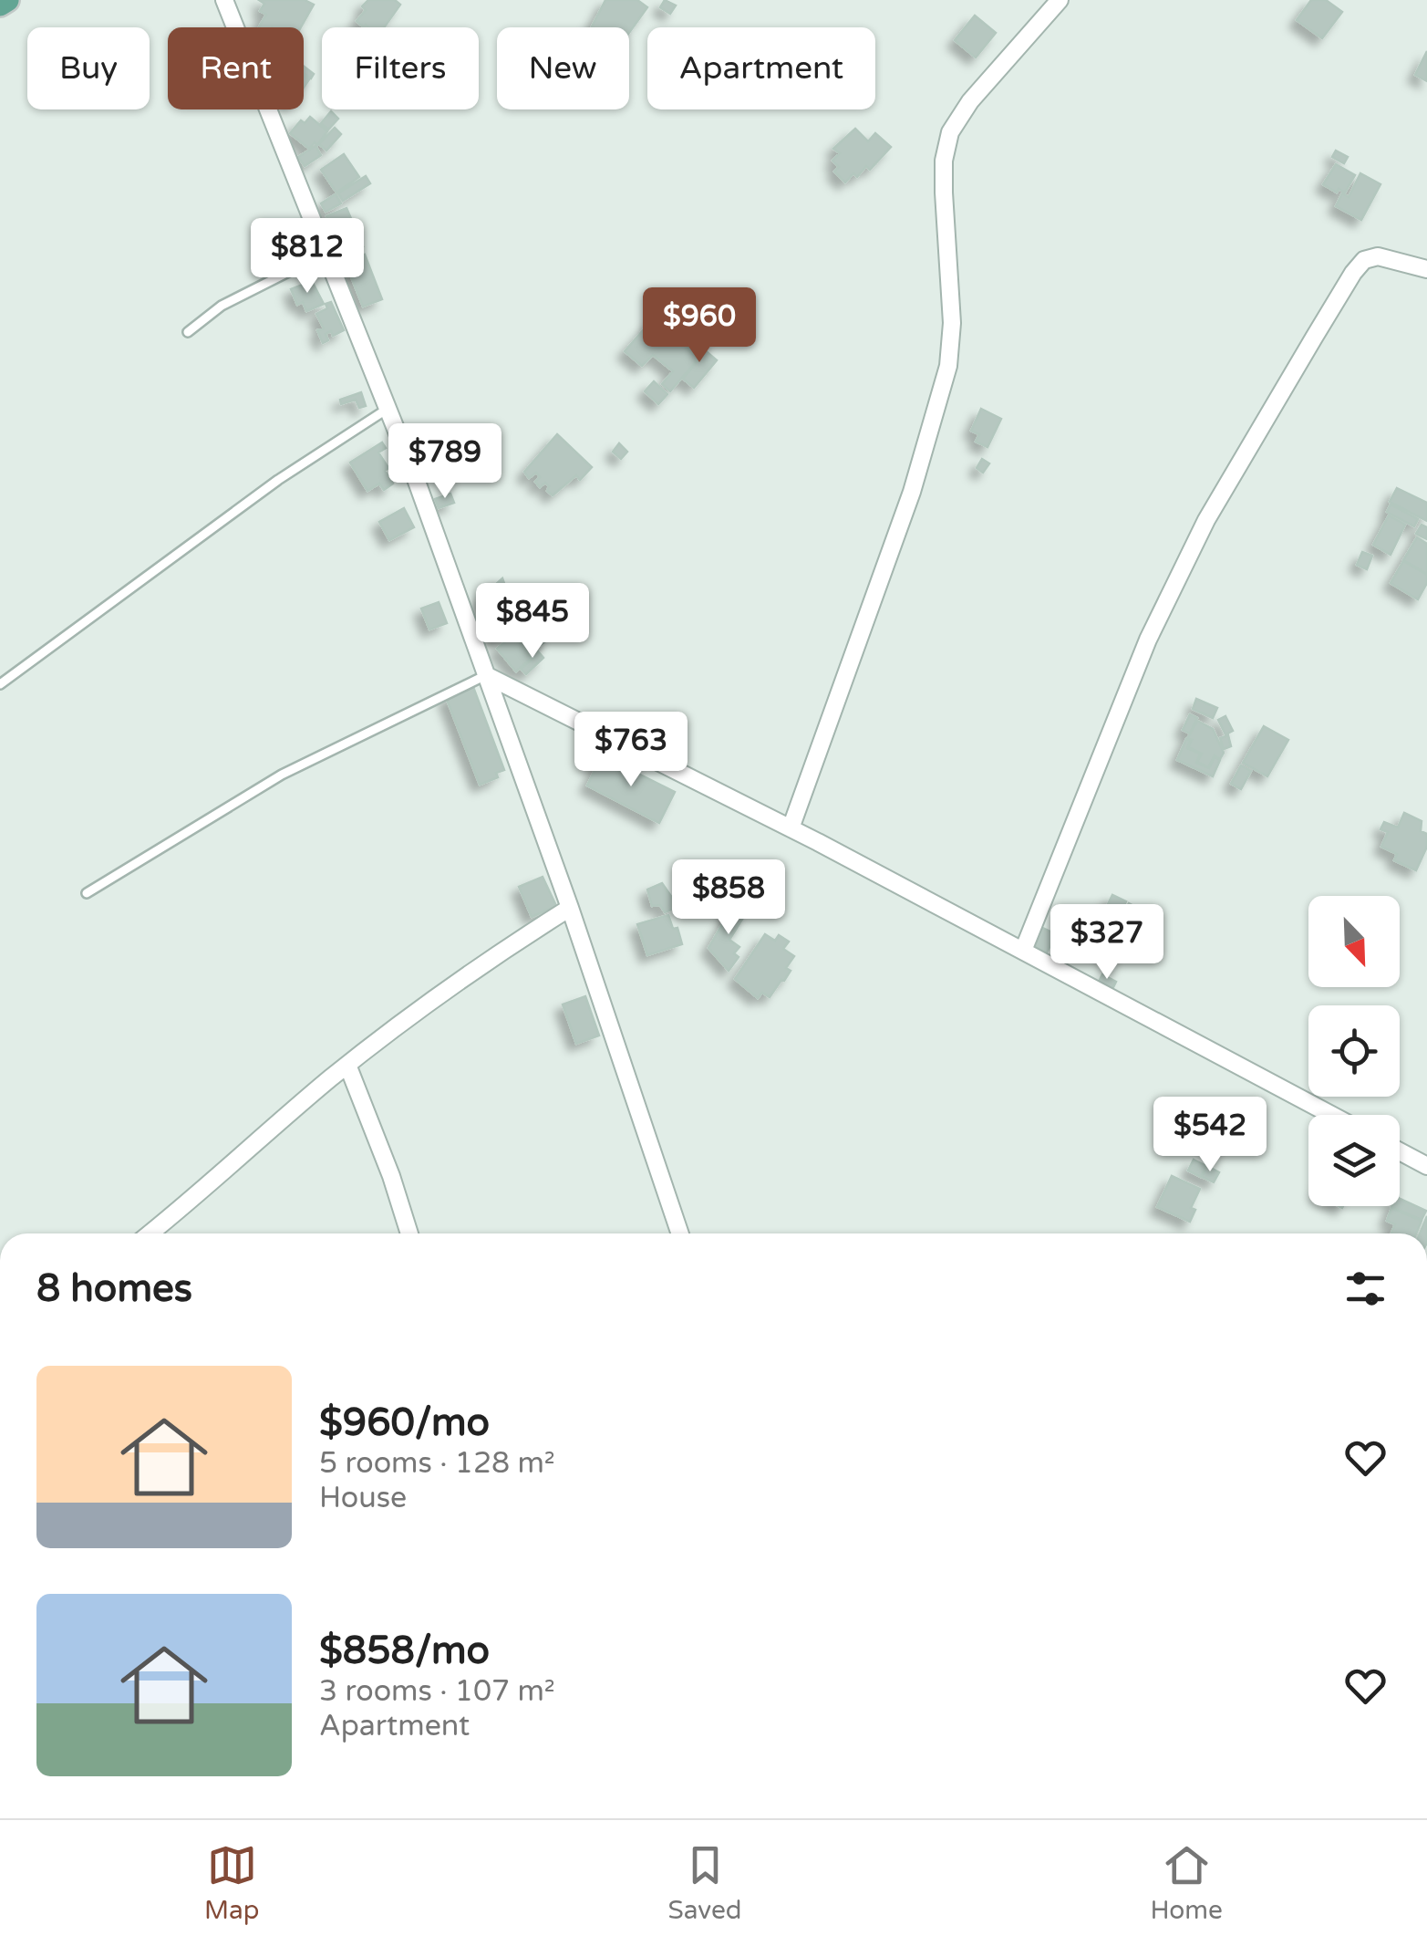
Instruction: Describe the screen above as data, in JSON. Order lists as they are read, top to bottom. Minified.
{"north":"bottom right","page":{"chip":["Buy","Rent","Filters","New","Apartment"],"price":["$812","$960","$789","$845","$763","$858","$327","$542"],"heading":"8 homes","list":[{"name":"$960/mo","note":"5 rooms · 128 m² · House"},{"name":"$858/mo","note":"3 rooms · 107 m² · Apartment"}],"tabs":["Map","Saved","Home"]}}
